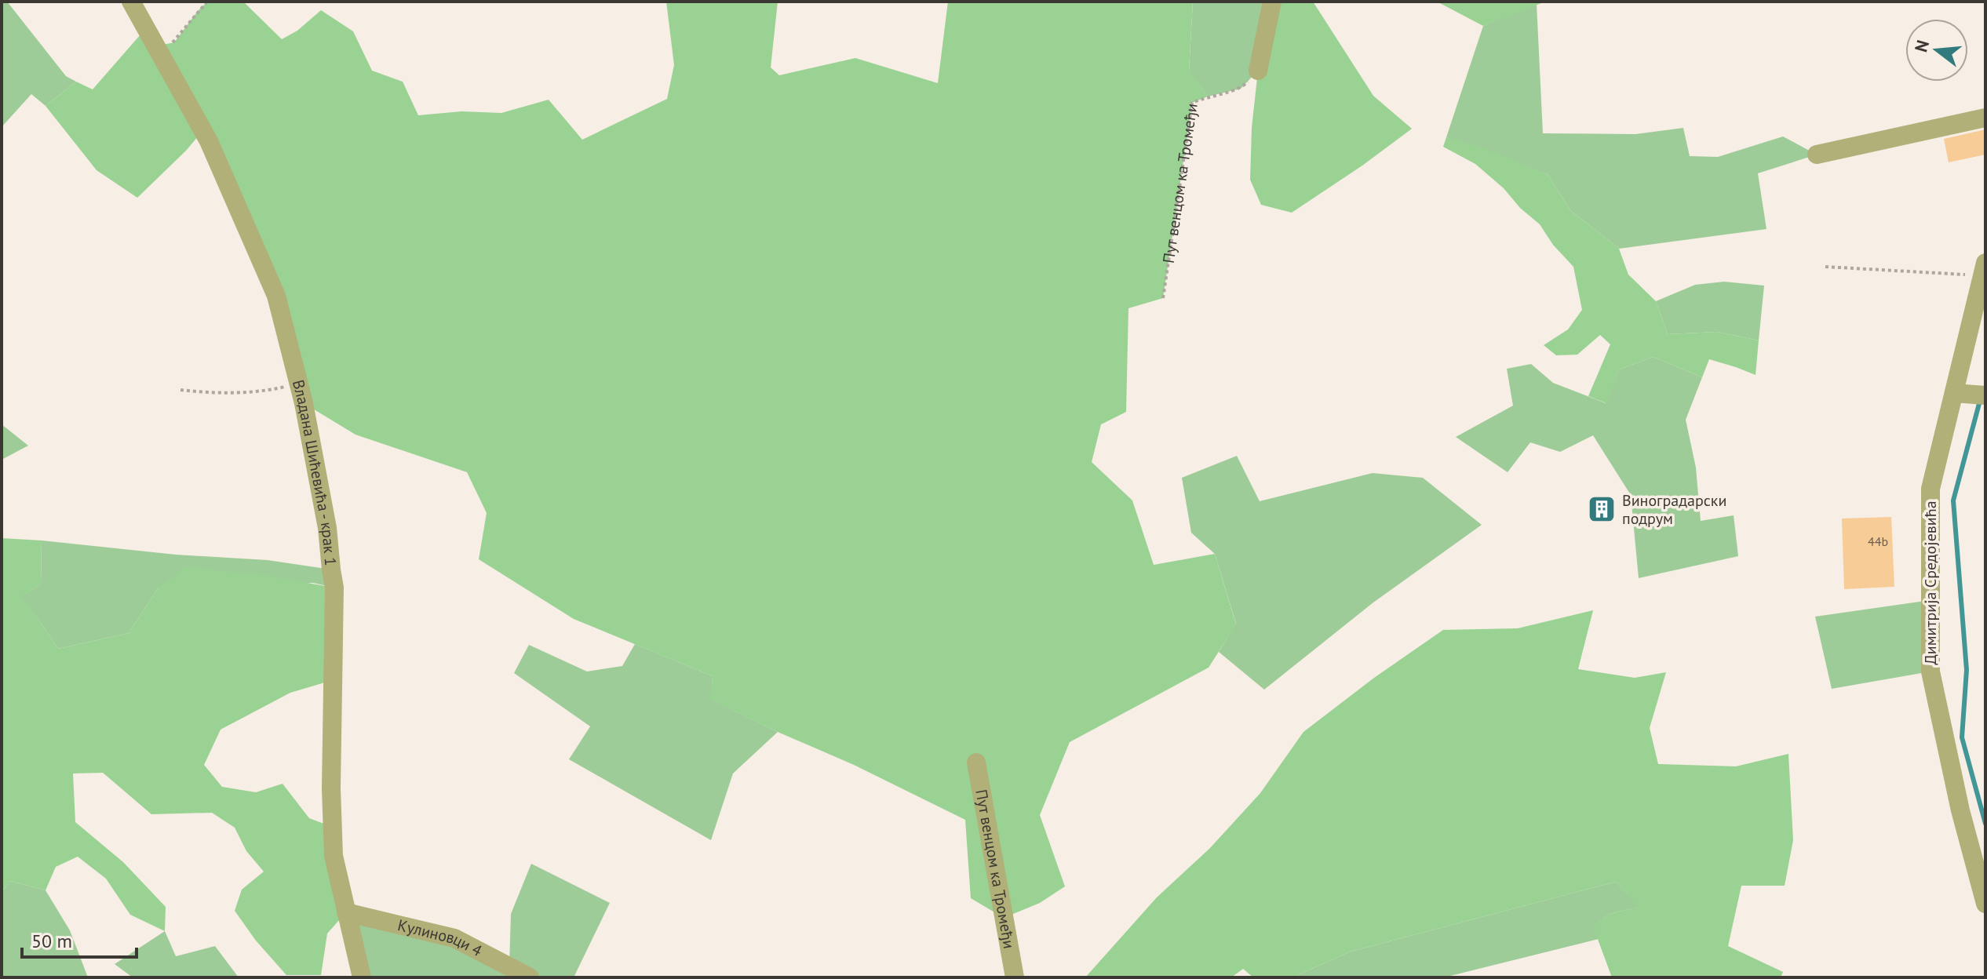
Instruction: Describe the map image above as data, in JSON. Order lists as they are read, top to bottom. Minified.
{"streets":{"street":["Пут венцом ка Тромеђи","Владана Шићевића - крак 1","Димитрија Средојевића","Кулиновци 4"]},"crossings":[["Владана Шићевића - крак 1","Кулиновци 4"]],"places":{"building":["Виноградарски подрум"]},"house_numbers":["44b"],"scale_bar":"50 m","north":"left"}
